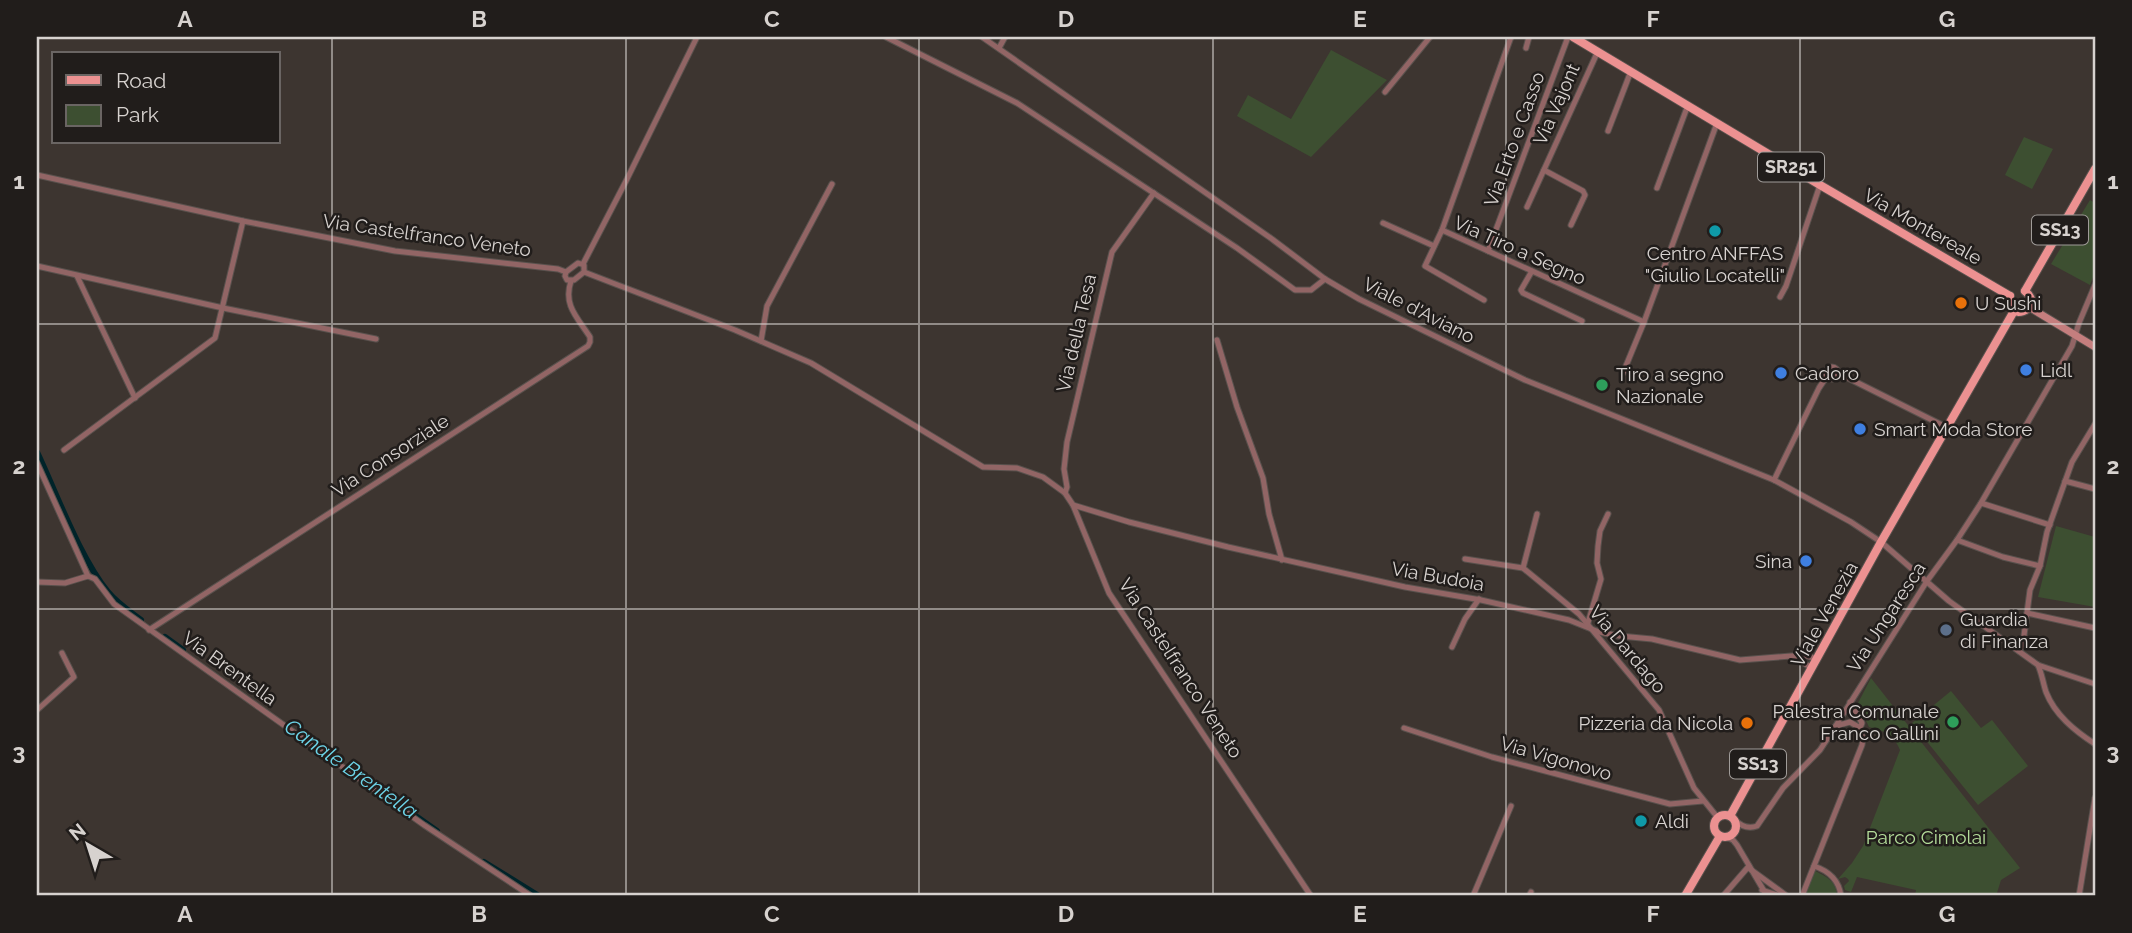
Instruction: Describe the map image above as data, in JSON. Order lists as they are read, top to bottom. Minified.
{"streets":{"main road":["SR251","Via Montereale","SS13","Viale Venezia"],"street":["Via Vajont","Via Erto e Casso","Via Castelfranco Veneto","Via Tiro a Segno","Viale d'Aviano","Via della Tesa","Via Consorziale","Via Budoia","Via Ungaresca","Via Dardago","Via Brentella","Via Vigonovo"]},"crossings":[["Via Vajont","Via Montereale"],["Via Erto e Casso","Via Montereale"],["Via Erto e Casso","Via Tiro a Segno"],["Via Montereale","SS13"],["Via Montereale","Viale Venezia"],["SS13","Viale Venezia"],["Via Castelfranco Veneto","Via della Tesa"],["Via Castelfranco Veneto","Via Budoia"],["Viale d'Aviano","Viale Venezia"],["Viale d'Aviano","Via Ungaresca"],["Via Consorziale","Via Brentella"],["Via Budoia","Viale Venezia"],["Via Budoia","Via Dardago"],["Viale Venezia","Via Ungaresca"],["Viale Venezia","Via Dardago"],["Via Ungaresca","Via Dardago"],["Via Dardago","Via Vigonovo"]],"water":["Canale Brentella"],"parks":["Parco Cimolai"],"places":["Centro ANFFAS \"Giulio Locatelli\"","U Sushi","Lidl","Cadoro","Tiro a segno Nazionale","Smart Moda Store","Sina","Guardia di Finanza","Palestra Comunale Franco Gallini","Pizzeria da Nicola","Aldi"],"legend":["Road","Park"],"north":"top left","grid":{"columns":["A","B","C","D","E","F","G"],"rows":["1","2","3"]}}
